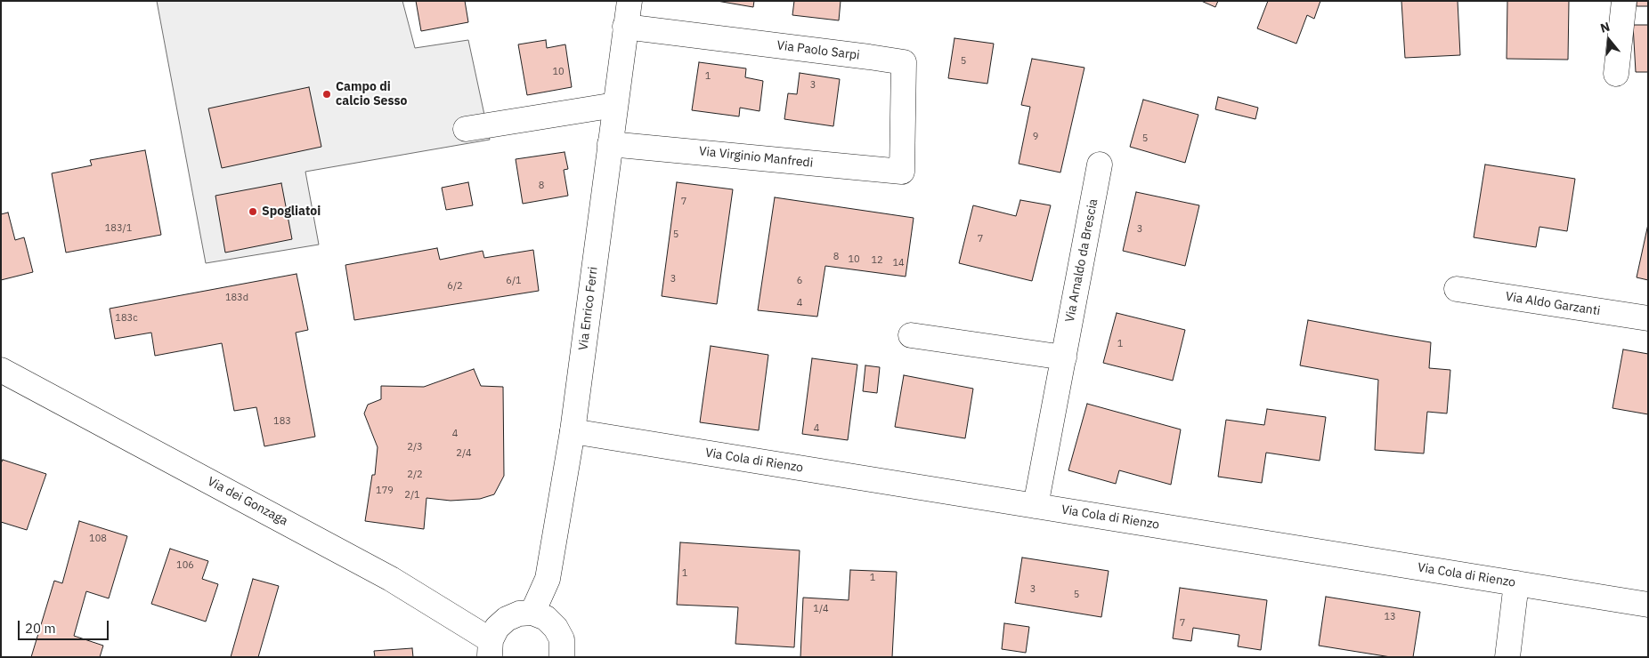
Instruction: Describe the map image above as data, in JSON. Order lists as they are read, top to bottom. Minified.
{"streets":{"street":["Via Paolo Sarpi","Via Virginio Manfredi","Via Arnaldo da Brescia","Via Aldo Garzanti","Via Enrico Ferri","Via Cola di Rienzo","Via dei Gonzaga"]},"crossings":[["Via Paolo Sarpi","Via Virginio Manfredi"],["Via Paolo Sarpi","Via Enrico Ferri"],["Via Virginio Manfredi","Via Enrico Ferri"],["Via Arnaldo da Brescia","Via Cola di Rienzo"],["Via Enrico Ferri","Via Cola di Rienzo"],["Via Enrico Ferri","Via dei Gonzaga"]],"places":["Campo di calcio Sesso","Spogliatoi"],"house_numbers":["5","10","1","3","9","5","8","7","183/1","3","5","7","8","10","12","14","3","6/1","6","6/2","183d","4","183c","1","183","4","4","2/3","2/4","2/2","179","2/1","108","106","1","1","3","5","1/4","13","7"],"scale_bar":"20 m","north":"top"}
